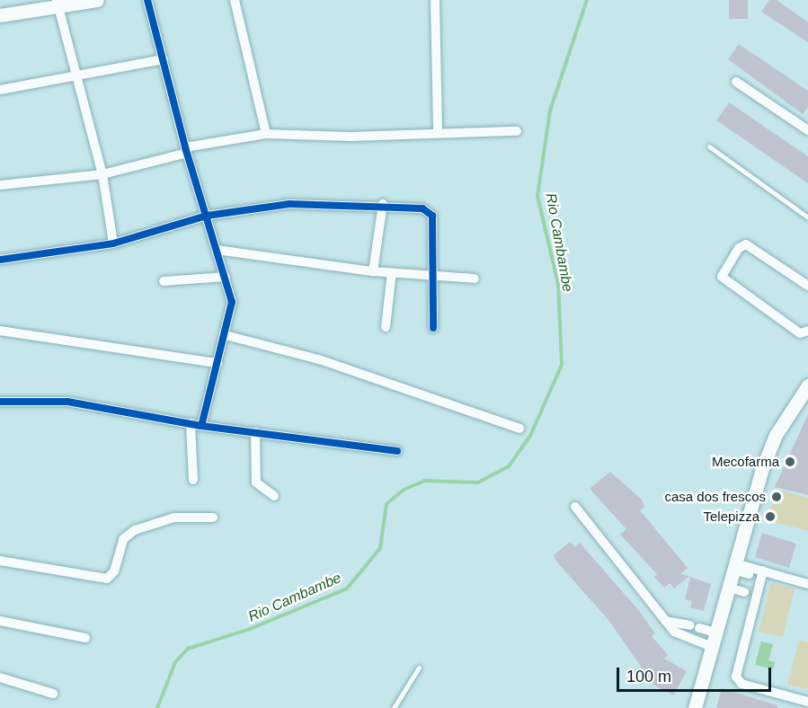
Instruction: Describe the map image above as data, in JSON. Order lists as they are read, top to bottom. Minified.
{"water":["Rio Cambambe"],"places":["Mecofarma","casa dos frescos","Telepizza"],"scale_bar":"100 m"}
